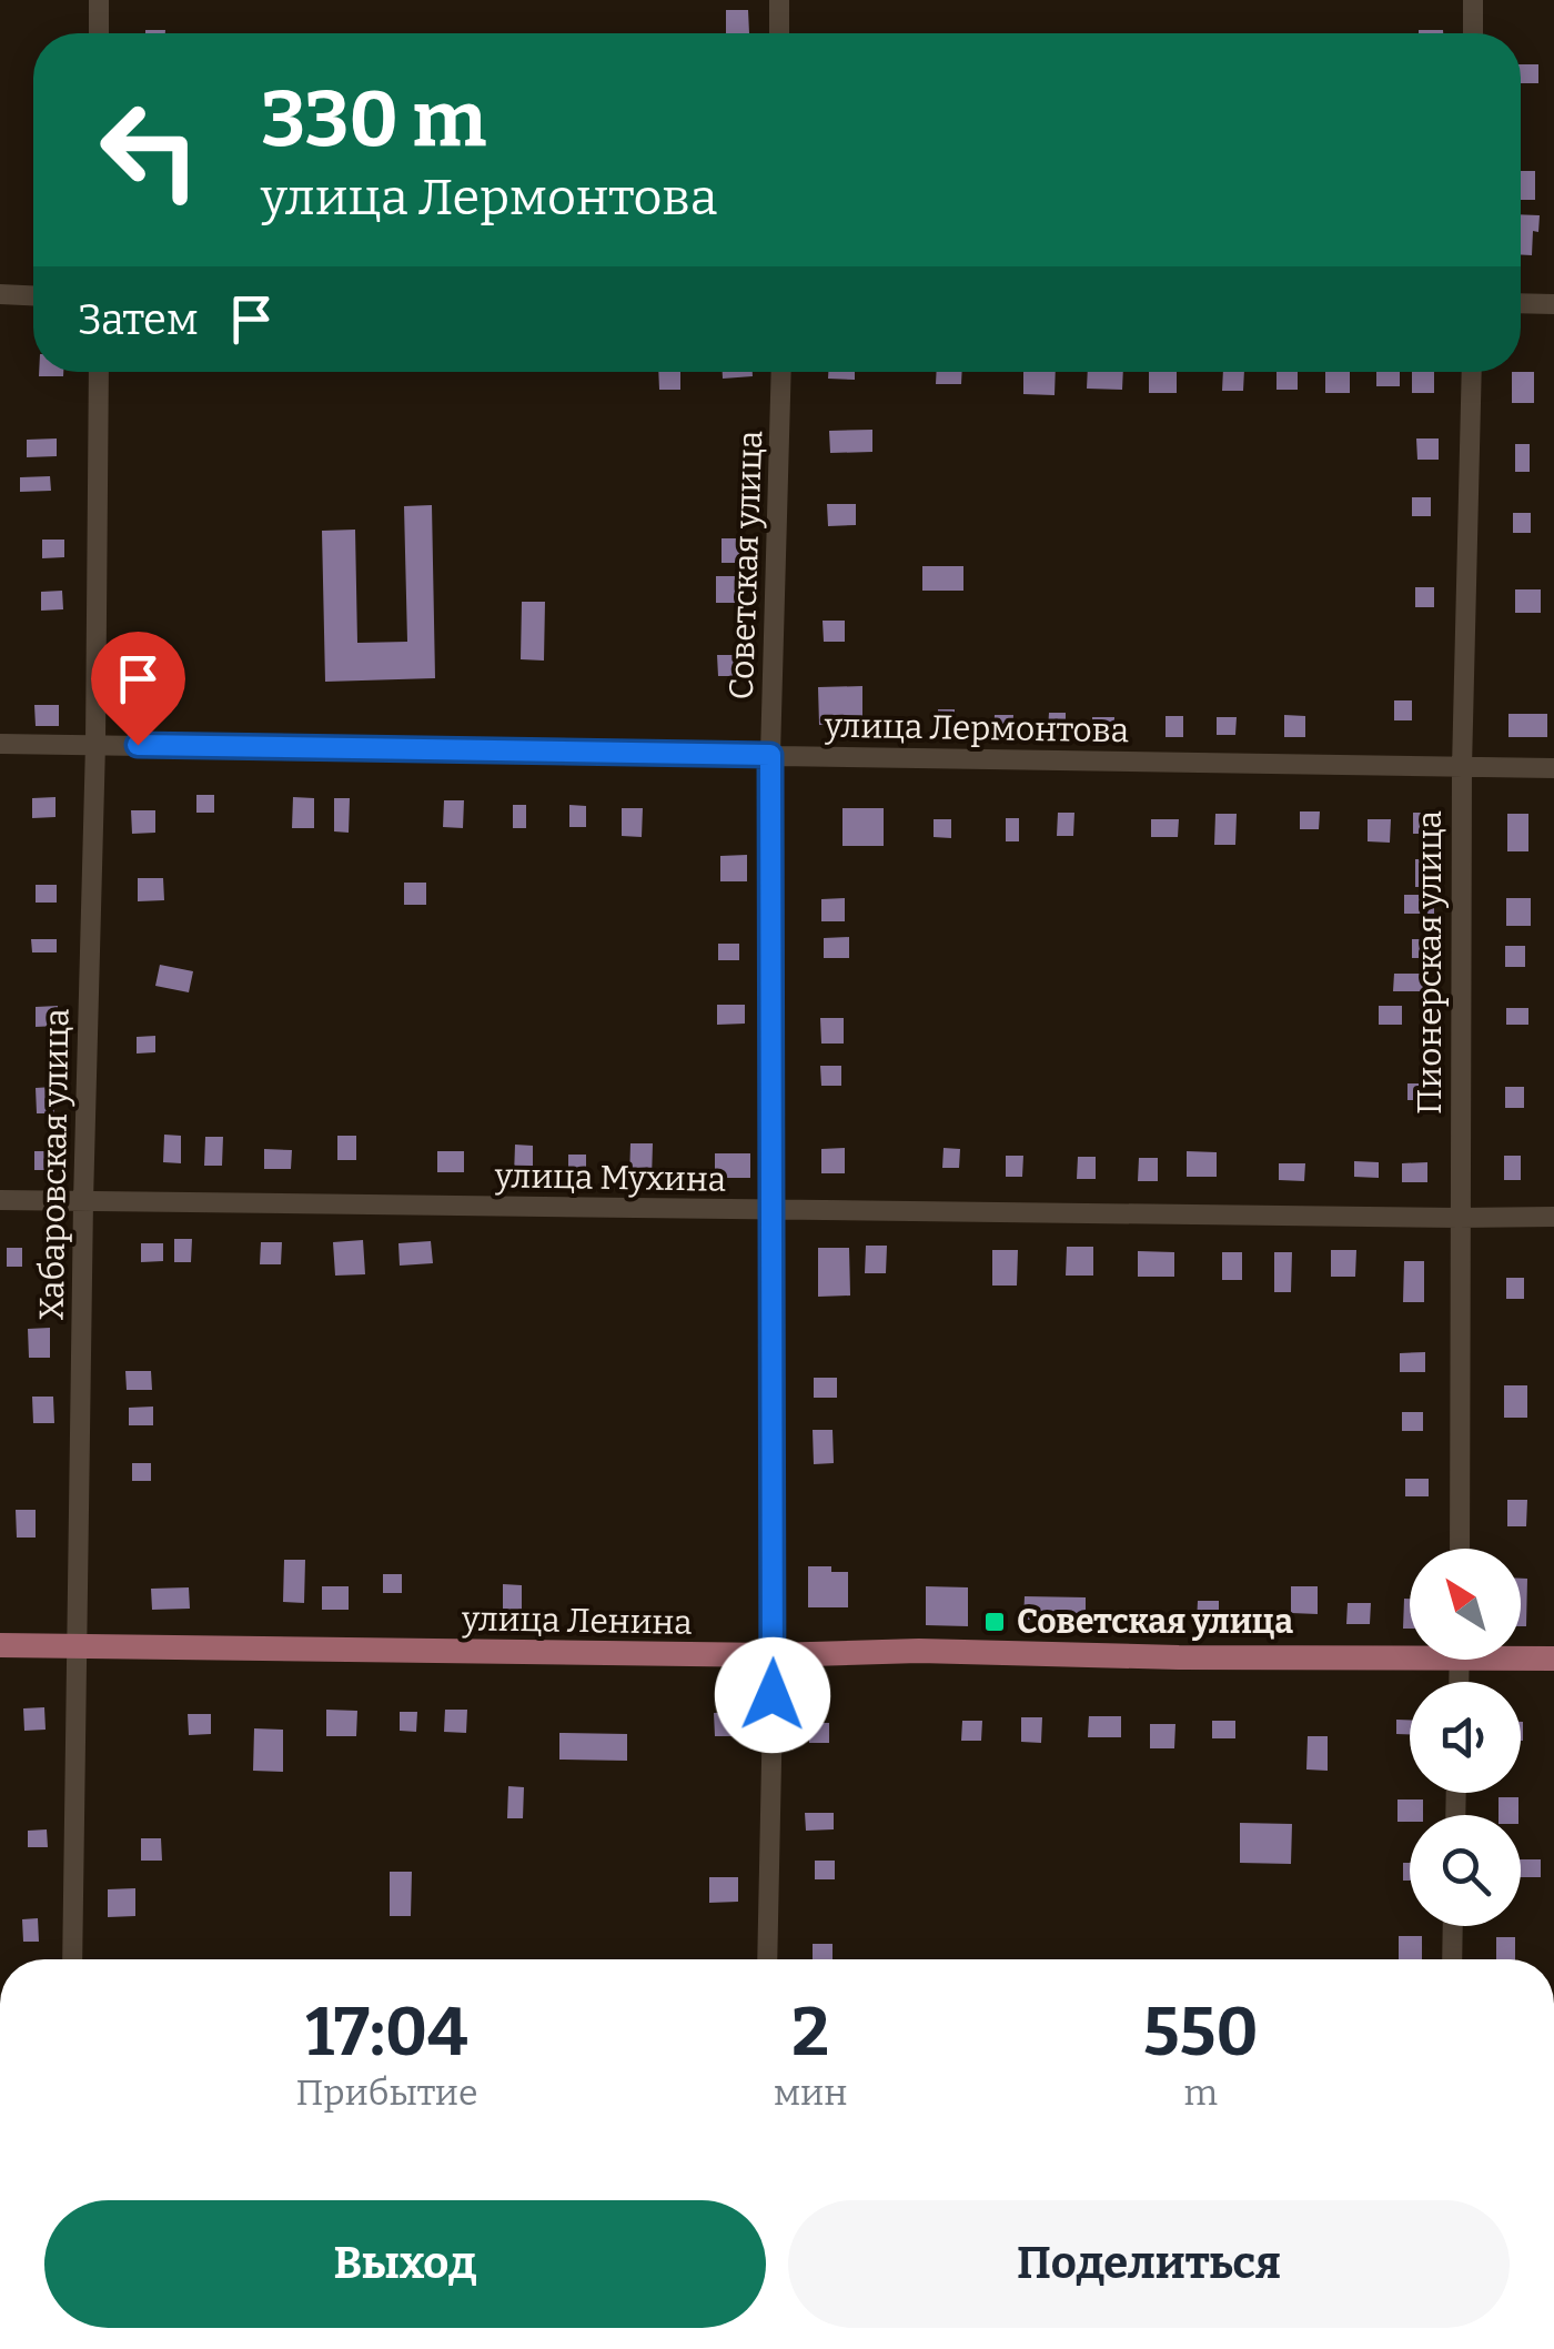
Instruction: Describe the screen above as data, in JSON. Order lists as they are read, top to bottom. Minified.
{"streets":{"main road":["улица Ленина"],"street":["Советская улица","улица Лермонтова","Пионерская улица","Хабаровская улица","улица Мухина"]},"crossings":[["Советская улица","улица Лермонтова"],["Советская улица","улица Мухина"],["Советская улица","улица Ленина"],["улица Лермонтова","Пионерская улица"],["улица Лермонтова","Хабаровская улица"],["Пионерская улица","улица Мухина"],["Хабаровская улица","улица Мухина"],["Хабаровская улица","улица Ленина"]],"places":{"transit":["Советская улица"]},"north":"top left","page":{"turn":["330 m","улица Лермонтова"],"then":"Затем","eta":["17:04","Прибытие","2","мин","550","m"],"buttons":["Выход","Поделиться"]}}
